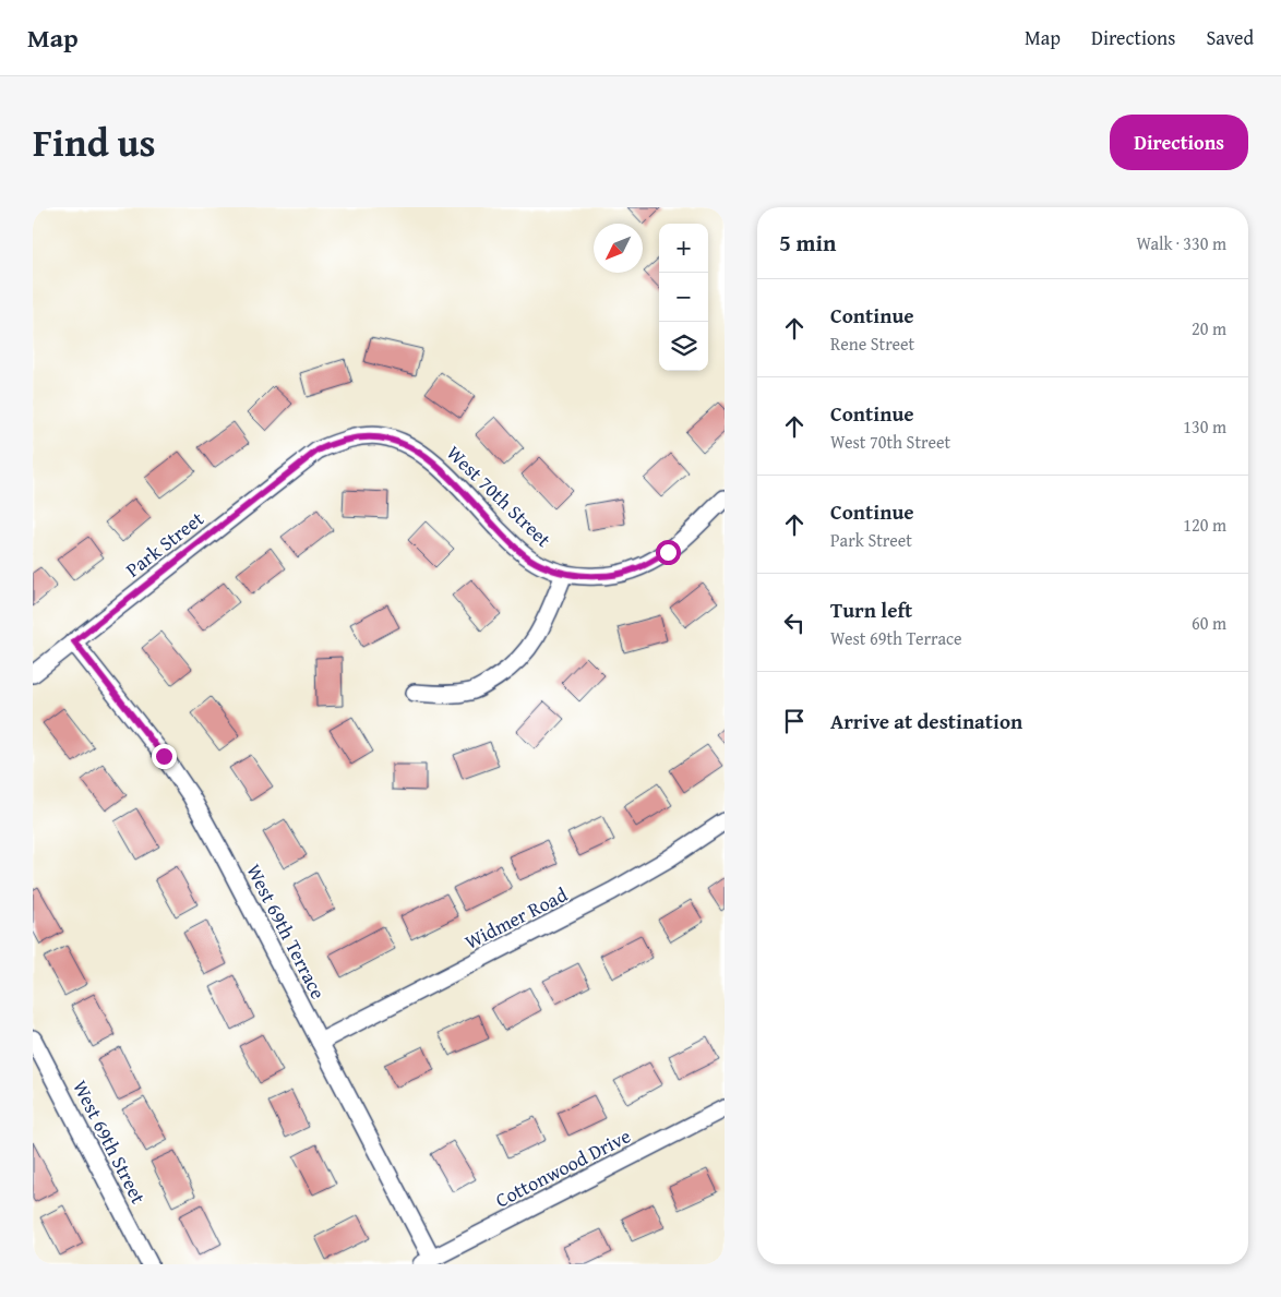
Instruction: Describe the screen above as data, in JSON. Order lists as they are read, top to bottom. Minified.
{"streets":{"street":["West 70th Street","Park Street","Widmer Road","West 69th Terrace","West 69th Street","Cottonwood Drive"]},"crossings":[["West 70th Street","Park Street"],["Park Street","West 69th Terrace"],["Widmer Road","West 69th Terrace"],["West 69th Terrace","Cottonwood Drive"]],"north":"bottom left","page":{"header":"Map","nav":["Map","Directions","Saved"],"title":"Find us","buttons":"Directions","heading":["5 min","Walk · 330 m"],"map_buttons":["+","−"],"list":[["Continue","Rene Street","20 m"],["Continue","West 70th Street","130 m"],["Continue","Park Street","120 m"],["Turn left","West 69th Terrace","60 m"],"Arrive at destination"]}}
